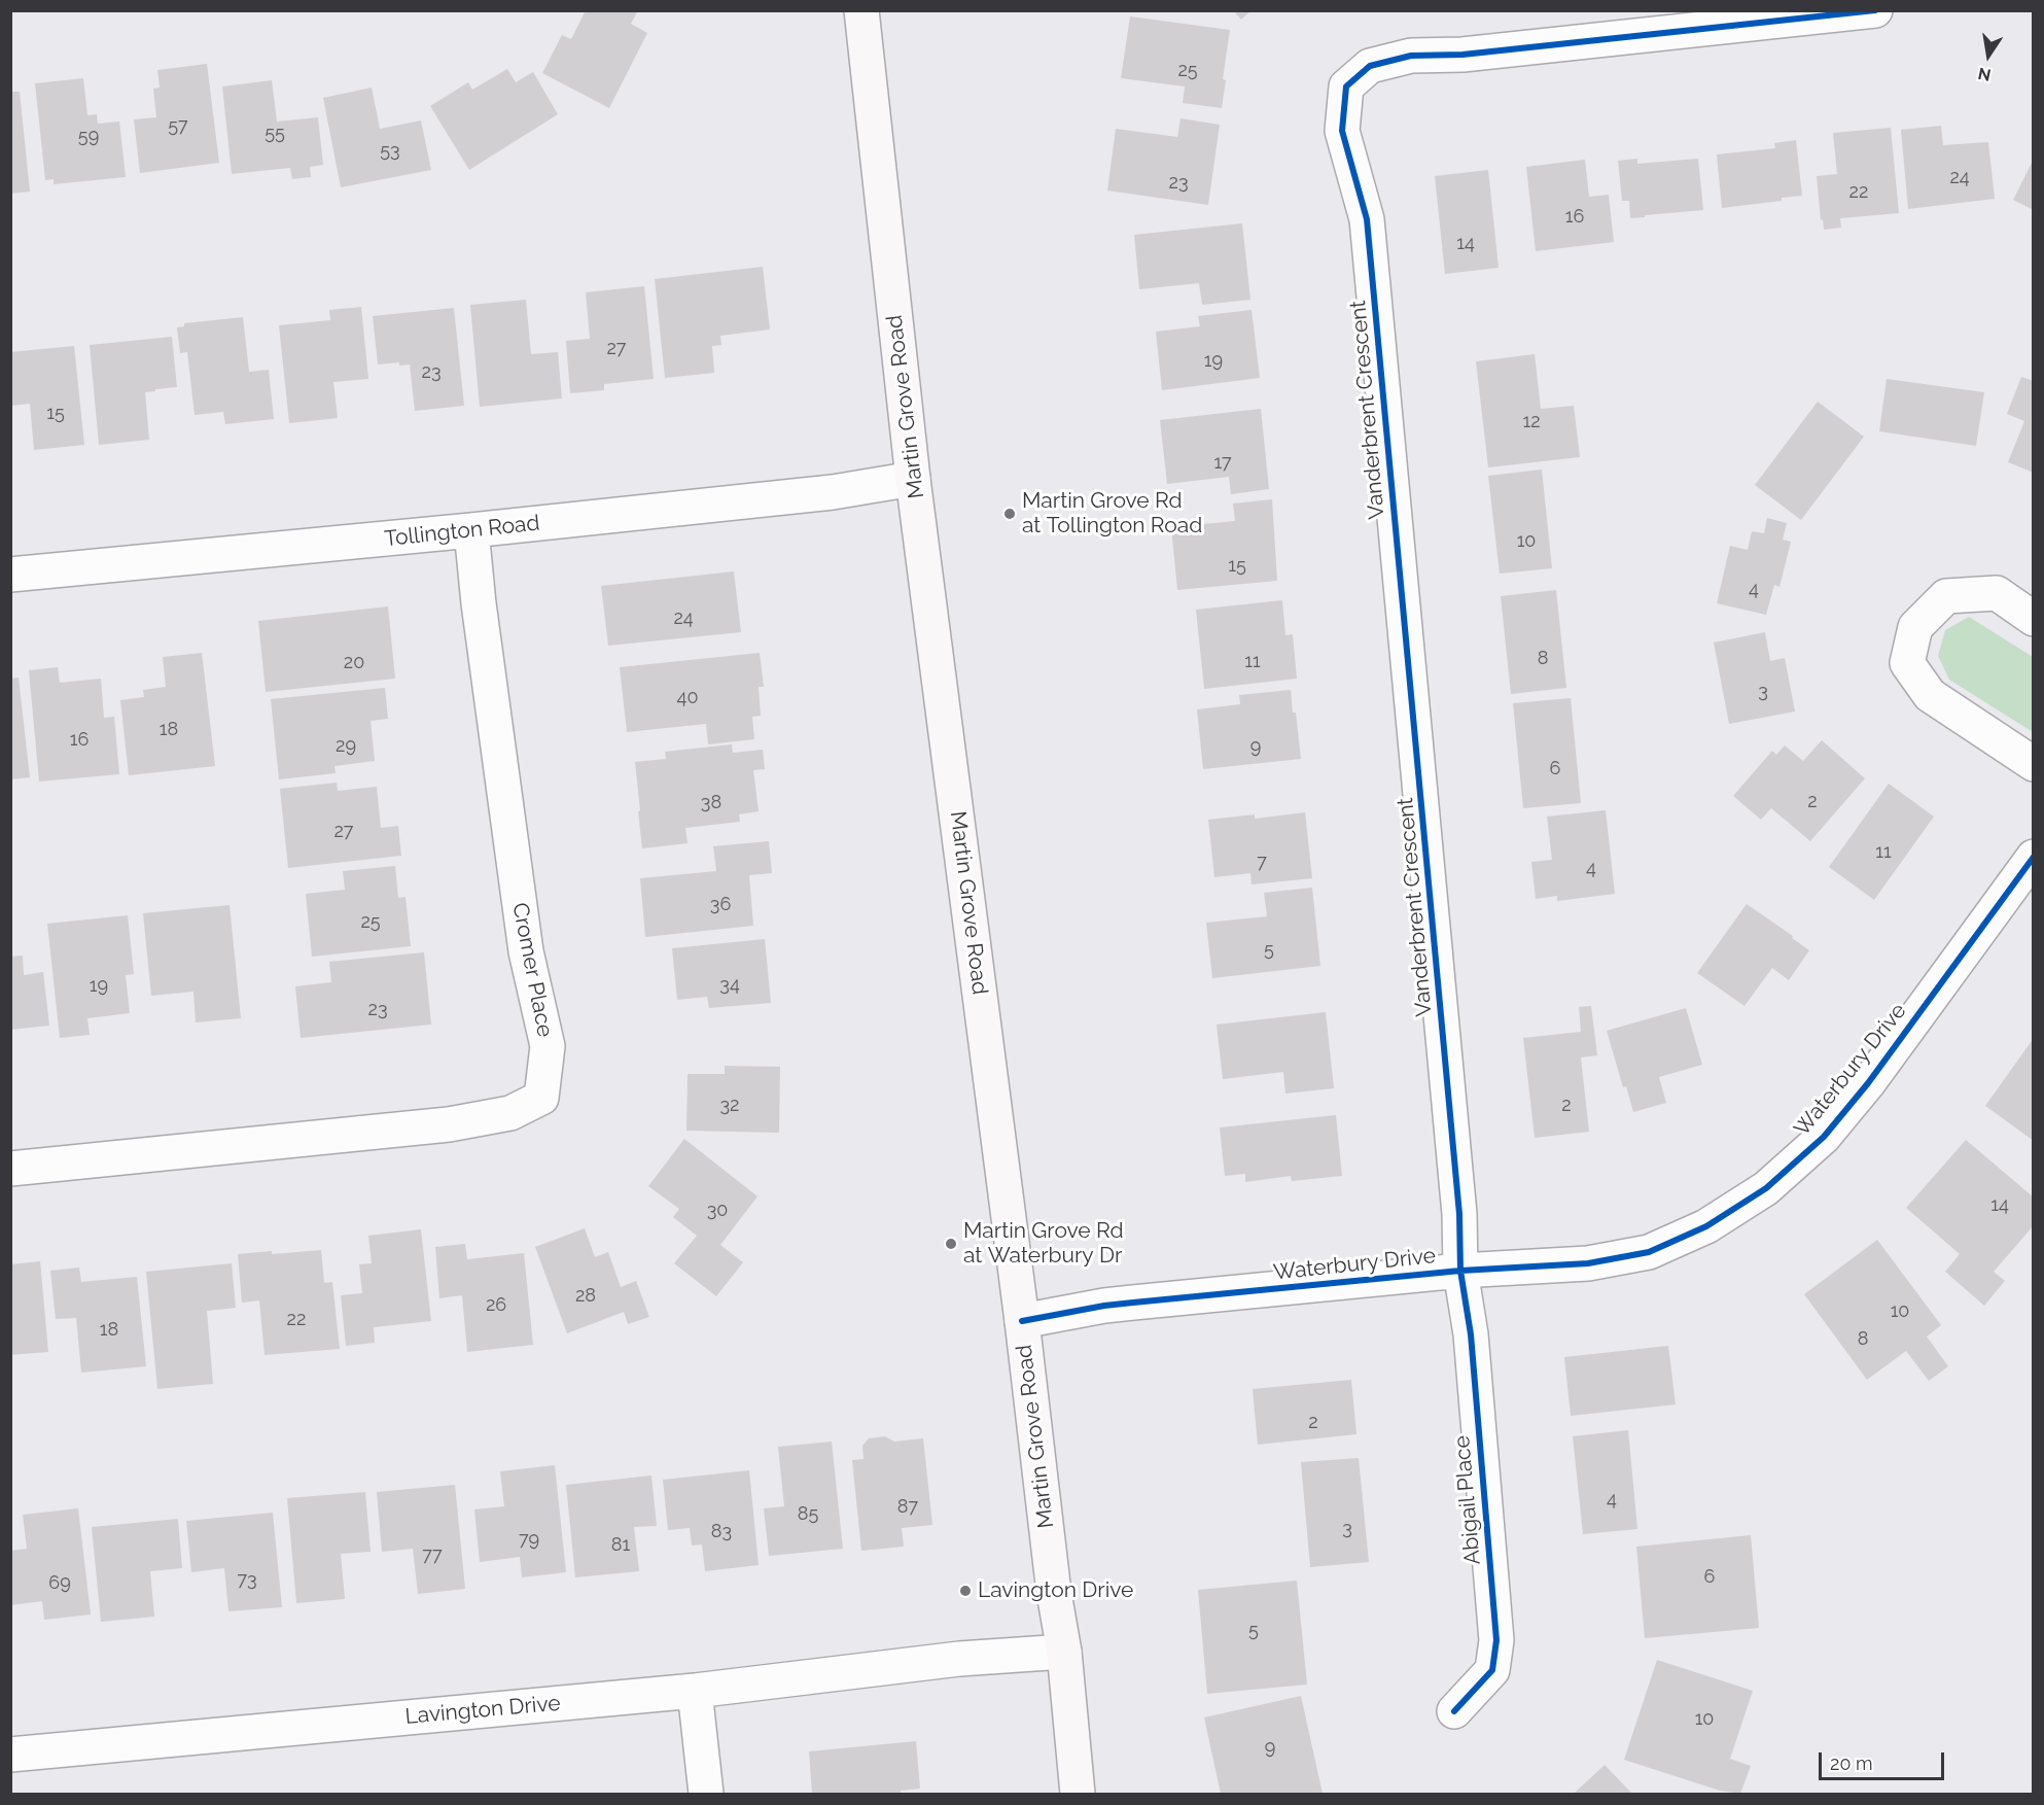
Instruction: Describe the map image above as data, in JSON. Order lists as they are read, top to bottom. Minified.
{"streets":{"main road":["Martin Grove Road"],"street":["Vanderbrent Crescent","Tollington Road","Cromer Place","Waterbury Drive","Abigail Place","Lavington Drive"]},"crossings":[["Martin Grove Road","Tollington Road"],["Martin Grove Road","Waterbury Drive"],["Martin Grove Road","Lavington Drive"],["Vanderbrent Crescent","Waterbury Drive"],["Vanderbrent Crescent","Abigail Place"],["Tollington Road","Cromer Place"],["Waterbury Drive","Abigail Place"]],"places":["Martin Grove Rd at Tollington Road","Martin Grove Rd at Waterbury Dr","Lavington Drive"],"house_numbers":["25","57","55","59","53","24","23","22","16","14","27","19","23","15","12","17","10","15","4","24","8","11","20","3","40","18","16","29","9","6","2","38","27","11","7","4","36","25","5","34","19","23","32","2","14","30","28","26","10","22","18","8","2","4","87","85","3","83","79","81","77","6","73","69","5","10","9"],"scale_bar":"20 m","north":"bottom"}
